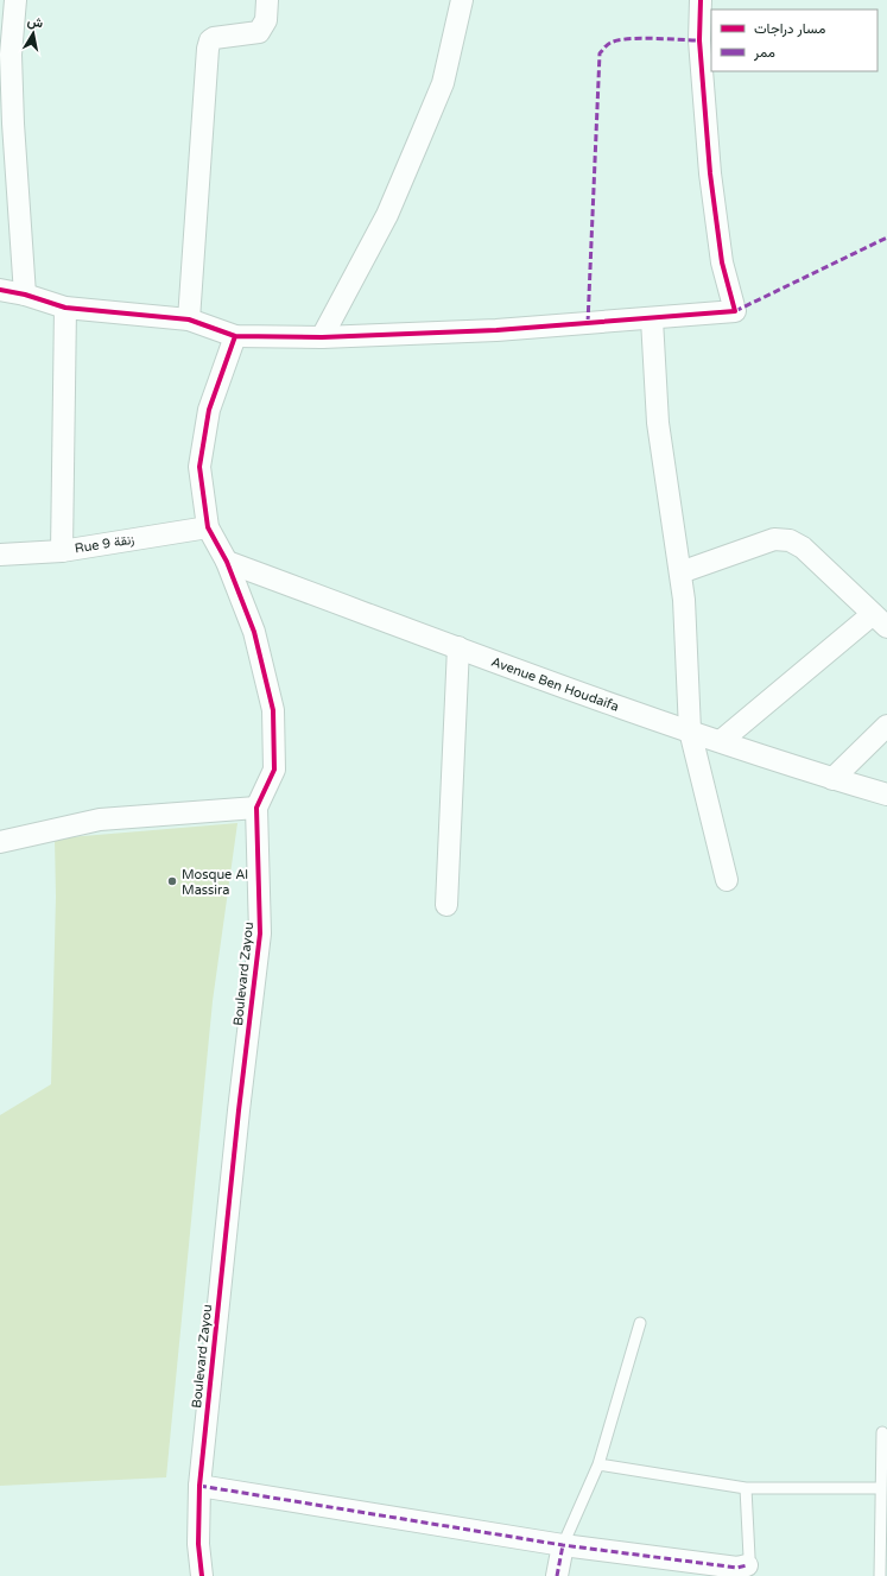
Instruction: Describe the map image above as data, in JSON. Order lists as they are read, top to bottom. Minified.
{"streets":{"street":["Rue 9 زنقة","Avenue Ben Houdaifa","Boulevard Zayou"]},"crossings":[["Rue 9 زنقة","Boulevard Zayou"],["Avenue Ben Houdaifa","Boulevard Zayou"]],"places":["Mosque Al Massira"],"legend":["مسار دراجات","ممر"],"north":"top"}
